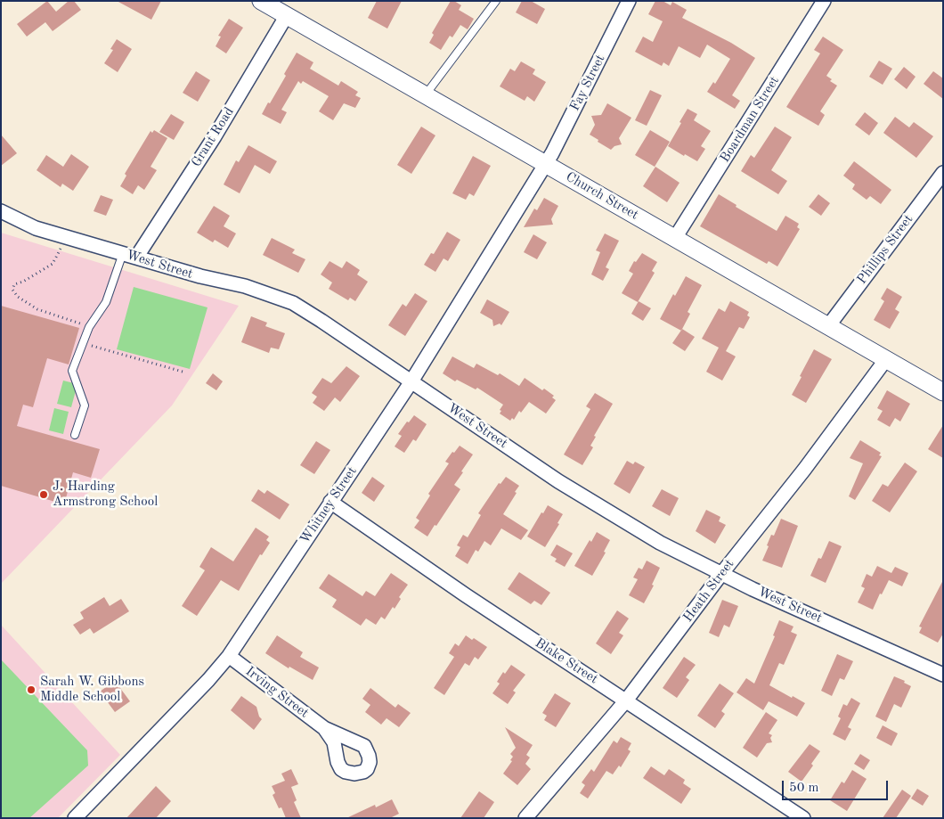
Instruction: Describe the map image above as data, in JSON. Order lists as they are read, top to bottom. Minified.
{"streets":{"street":["Fay Street","Boardman Street","Grant Road","Church Street","Phillips Street","West Street","Whitney Street","Heath Street","Blake Street","Irving Street"]},"crossings":[["Fay Street","Church Street"],["Fay Street","Whitney Street"],["Boardman Street","Church Street"],["Grant Road","Church Street"],["Grant Road","West Street"],["Church Street","Phillips Street"],["Church Street","Whitney Street"],["Church Street","Heath Street"],["West Street","Whitney Street"],["West Street","Heath Street"],["Whitney Street","Blake Street"],["Whitney Street","Irving Street"],["Heath Street","Blake Street"]],"places":["J. Harding Armstrong School","Sarah W. Gibbons Middle School"],"scale_bar":"50 m"}
